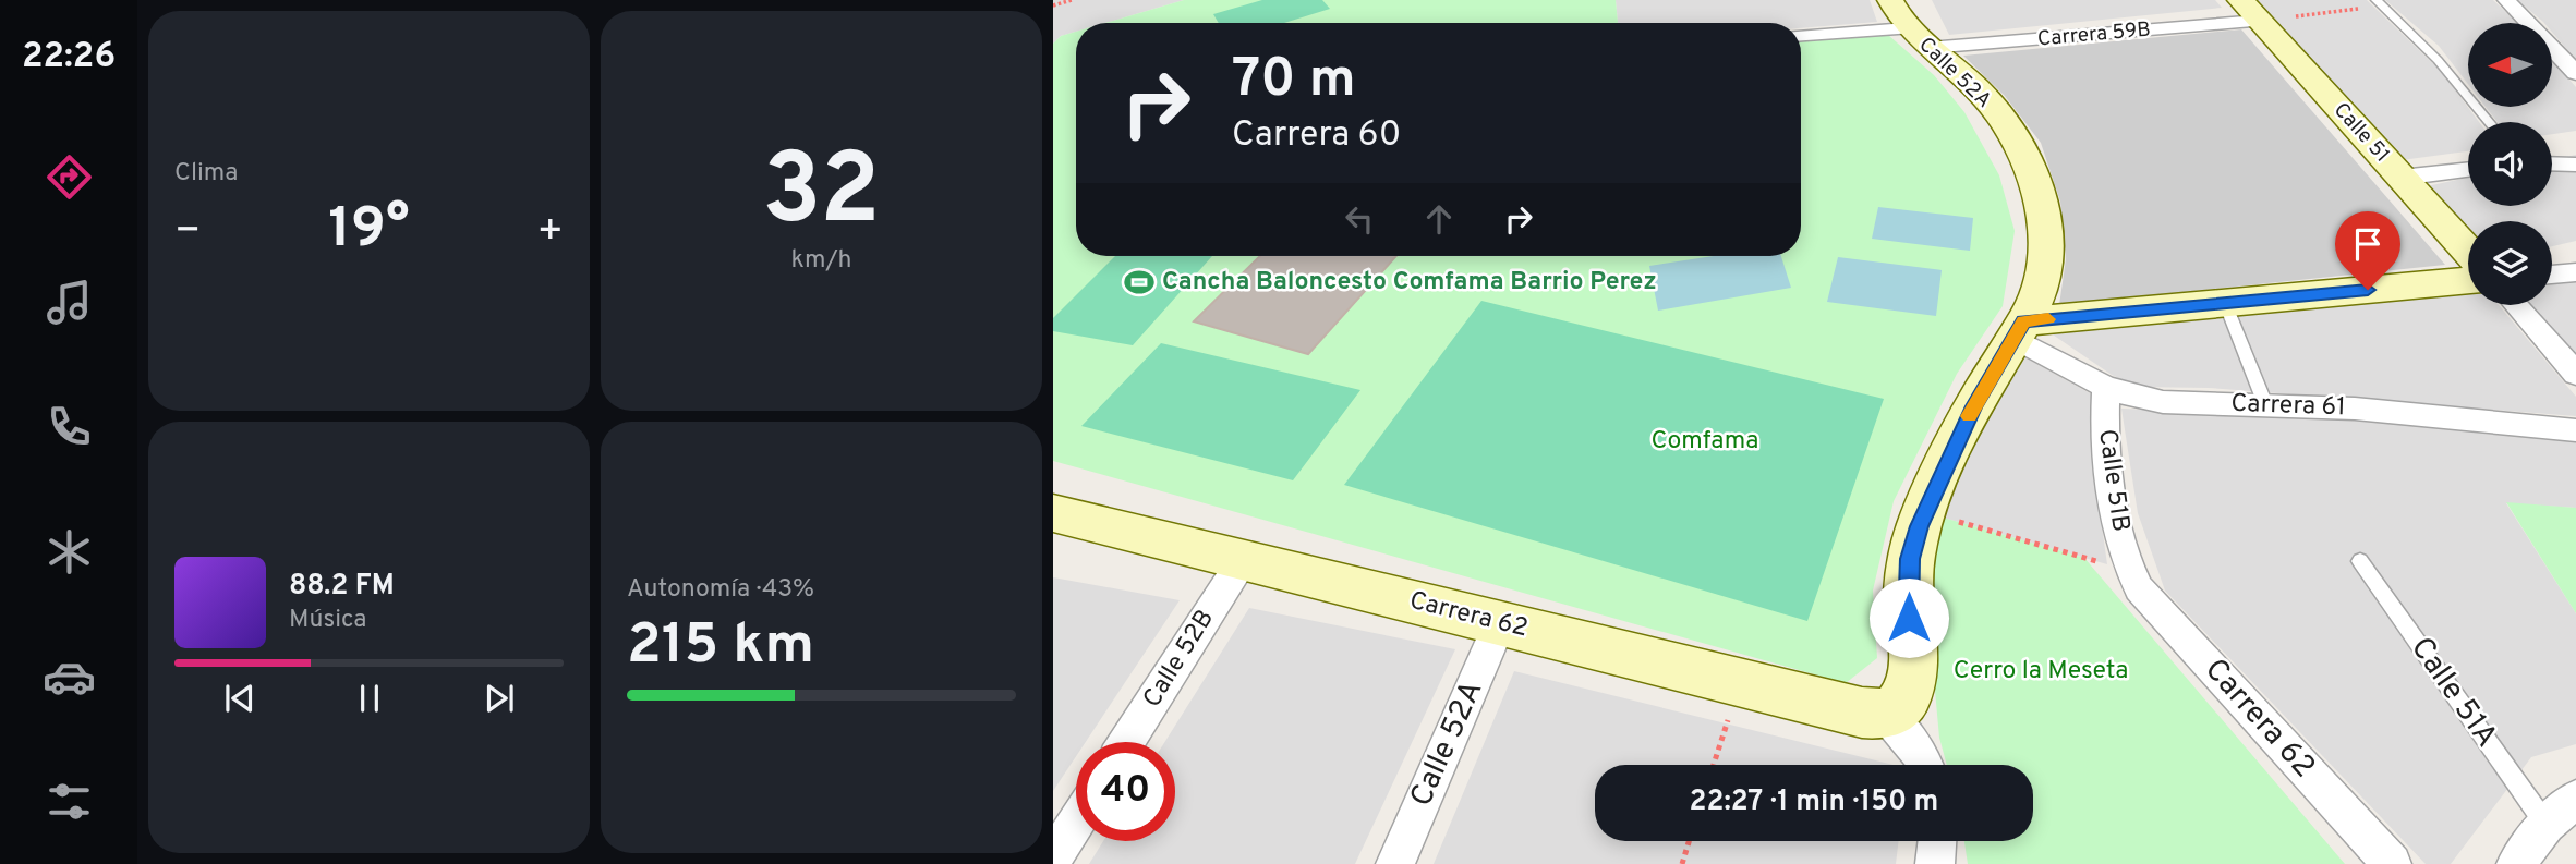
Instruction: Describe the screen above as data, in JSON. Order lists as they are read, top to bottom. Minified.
{"streets":{"street":["Carrera 59B","Calle 52A","Calle 51","Carrera 61","Calle 51B","Carrera 62","Calle 52B"],"lane":["Calle 51A"]},"crossings":[["Carrera 59B","Calle 52A"],["Carrera 59B","Calle 51"],["Calle 52A","Carrera 61"],["Calle 52A","Carrera 62"],["Carrera 61","Calle 51B"],["Calle 51B","Carrera 62"],["Carrera 62","Calle 52B"]],"parks":["Comfama","Cerro la Meseta"],"places":{"sports":["Cancha Baloncesto Comfama Barrio Perez"]},"north":"left","page":{"tabs":"22:26","tile":["Clima",["32","km/h"],["Autonomía · 43%","215 km"]],"turn":["70 m","Carrera 60"],"heat":["−","19°","+"],"song":["88.2 FM","Música"],"limit":"40","trip":"22:27 · 1 min · 150 m"}}
